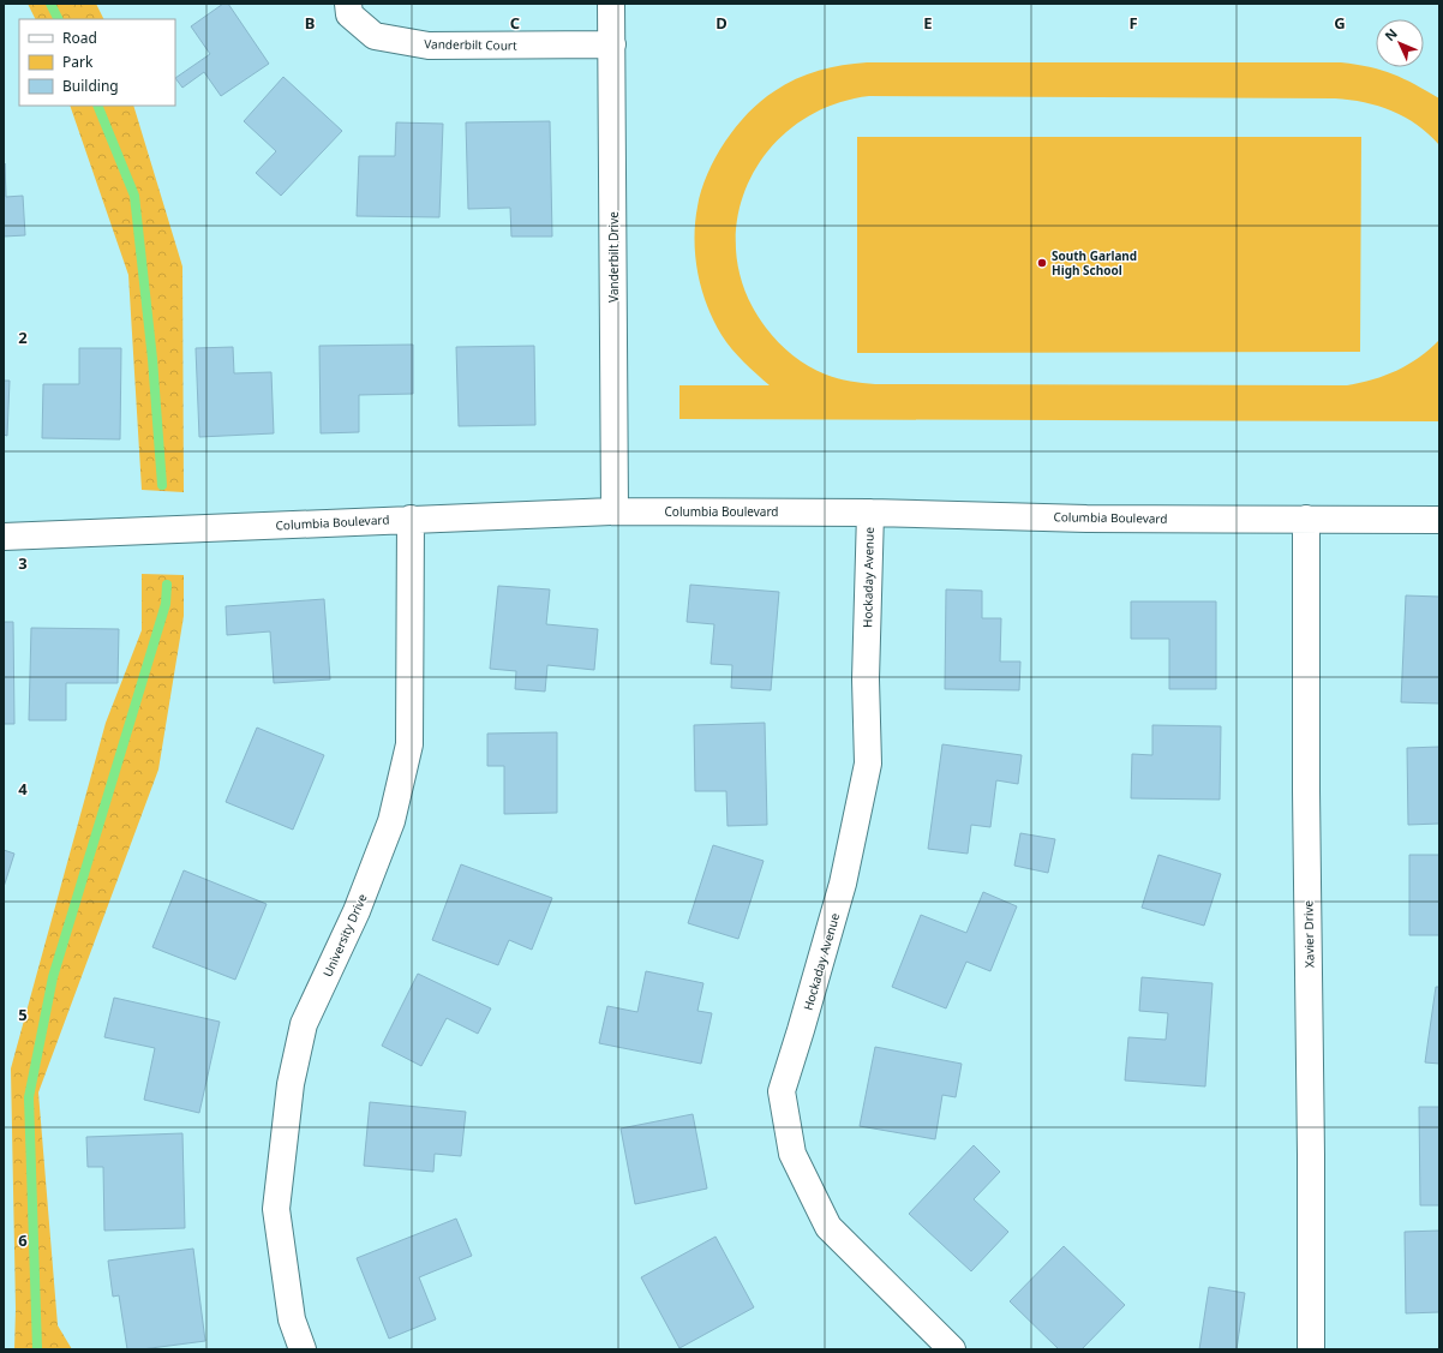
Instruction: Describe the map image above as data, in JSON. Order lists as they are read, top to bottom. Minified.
{"streets":{"street":["Vanderbilt Court","Vanderbilt Drive","Columbia Boulevard","Hockaday Avenue","Xavier Drive","University Drive"]},"crossings":[["Vanderbilt Court","Vanderbilt Drive"],["Vanderbilt Drive","Columbia Boulevard"],["Columbia Boulevard","Hockaday Avenue"],["Columbia Boulevard","Xavier Drive"],["Columbia Boulevard","University Drive"]],"places":["South Garland High School"],"legend":["Road","Park","Building"],"north":"top left","grid":{"columns":["B","C","D","E","F","G"],"rows":["2","3","4","5","6"]}}
